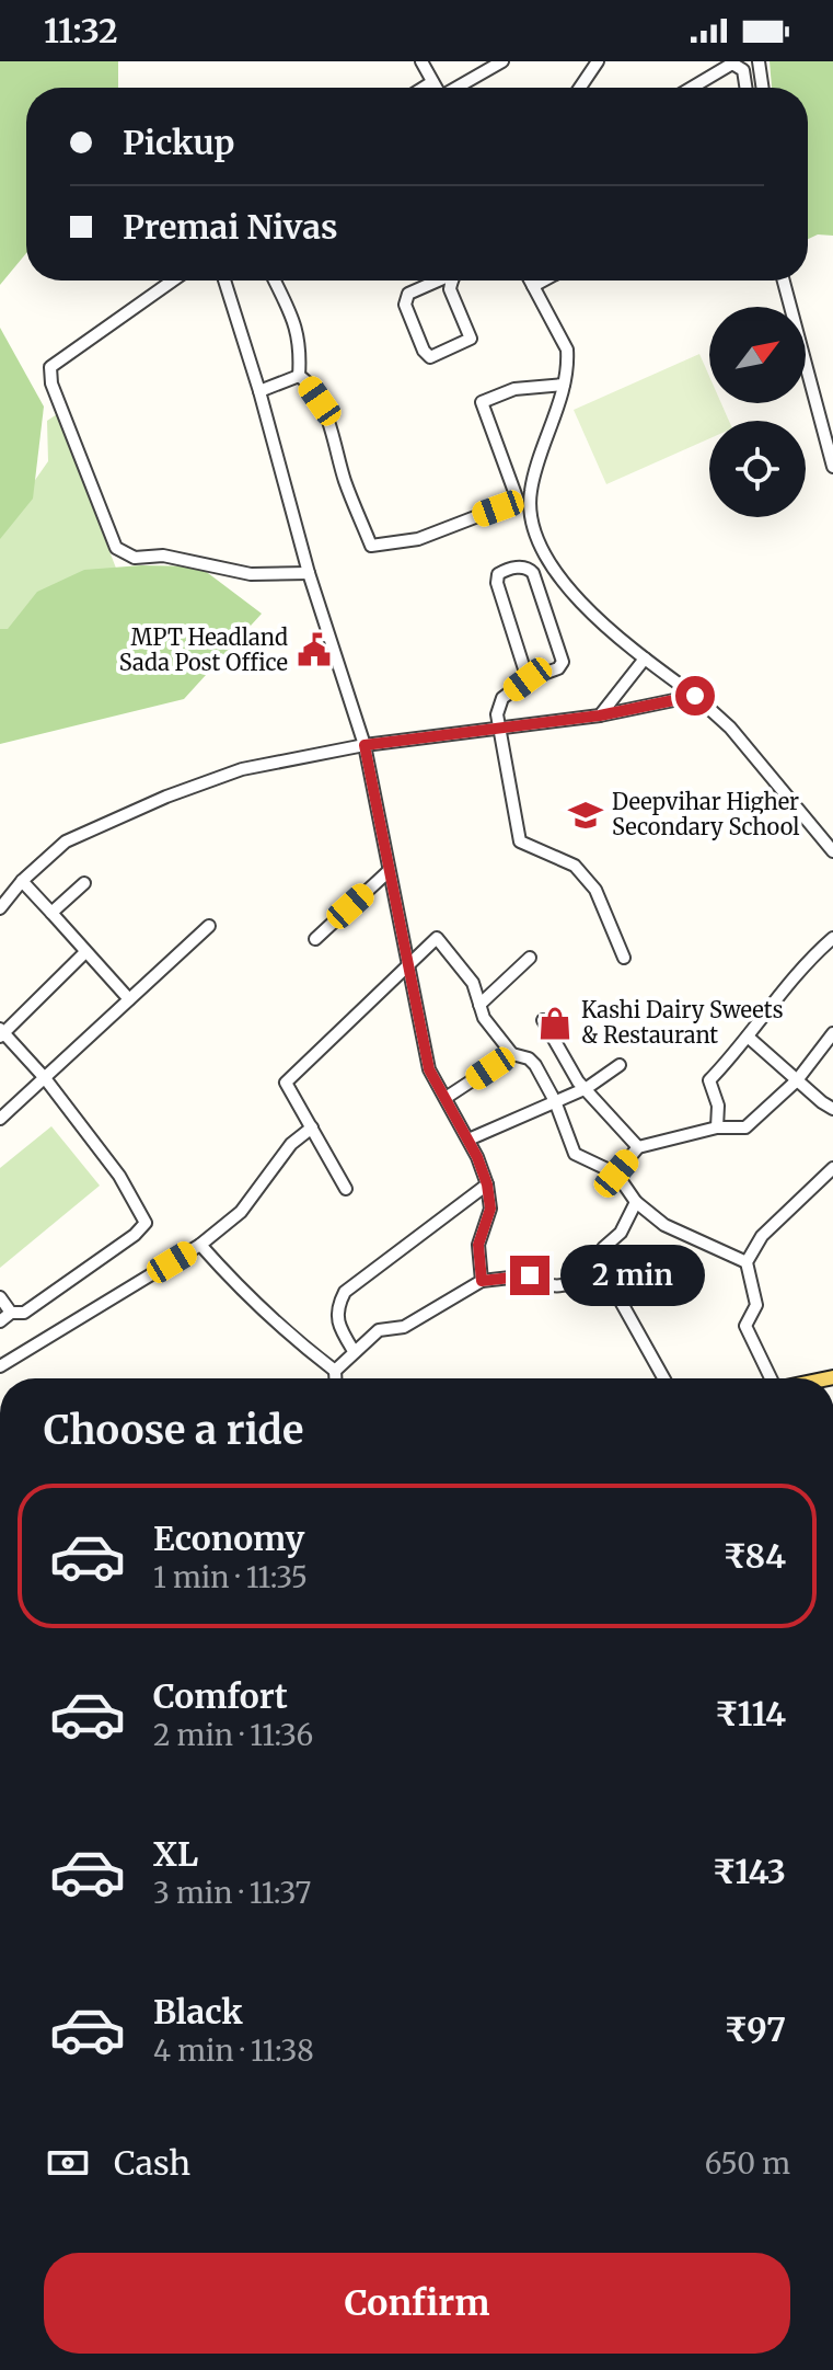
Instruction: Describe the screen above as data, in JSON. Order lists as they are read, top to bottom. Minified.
{"places":{"public building":["MPT Headland Sada Post Office"],"school or university":["Deepvihar Higher Secondary School"],"shop":["Kashi Dairy Sweets & Restaurant"]},"north":"top right","page":{"status":"11:32","banner":["Pickup","Premai Nivas"],"bubble":"2 min","heading":"Choose a ride","list":[{"name":"Economy","note":"1 min · 11:35","value":"₹84"},{"name":"Comfort","note":"2 min · 11:36","value":"₹114"},{"name":"XL","note":"3 min · 11:37","value":"₹143"},{"name":"Black","note":"4 min · 11:38","value":"₹97"}],"pay":["Cash","650 m"],"buttons":"Confirm"}}
